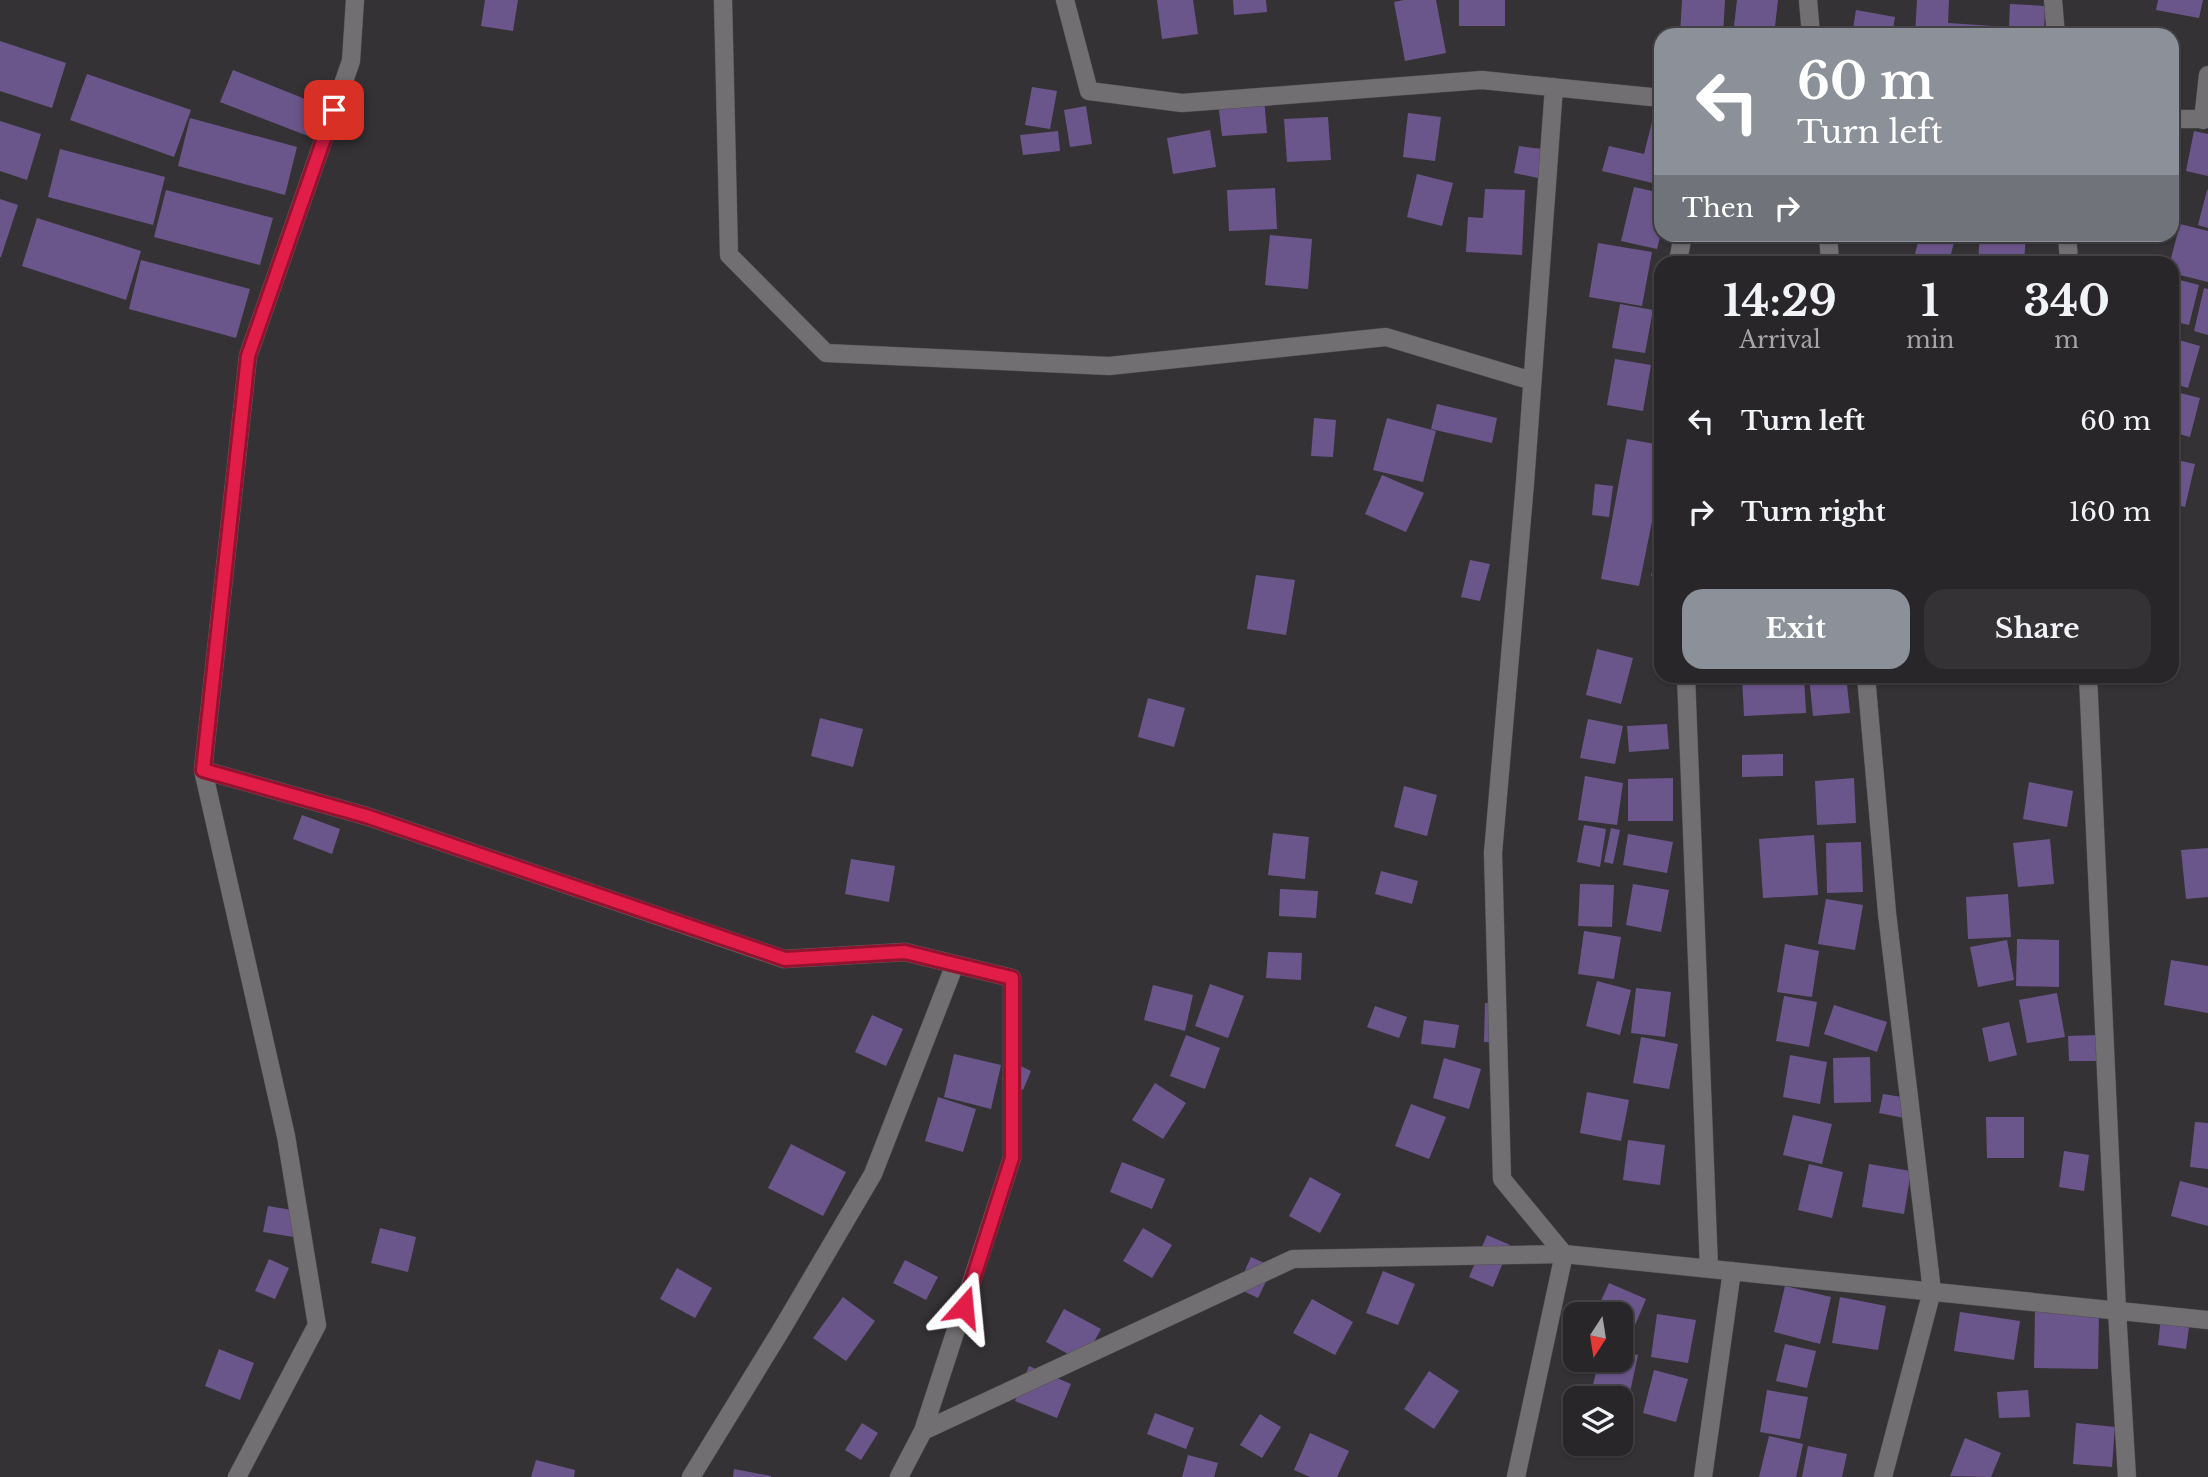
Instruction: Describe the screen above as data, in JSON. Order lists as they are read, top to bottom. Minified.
{"north":"bottom","page":{"turn":["60 m","Turn left"],"then":"Then","eta":["14:29","Arrival","1","min","340","m"],"list":[{"name":"Turn left","value":"60 m"},{"name":"Turn right","value":"160 m"}],"buttons":["Exit","Share"]}}
